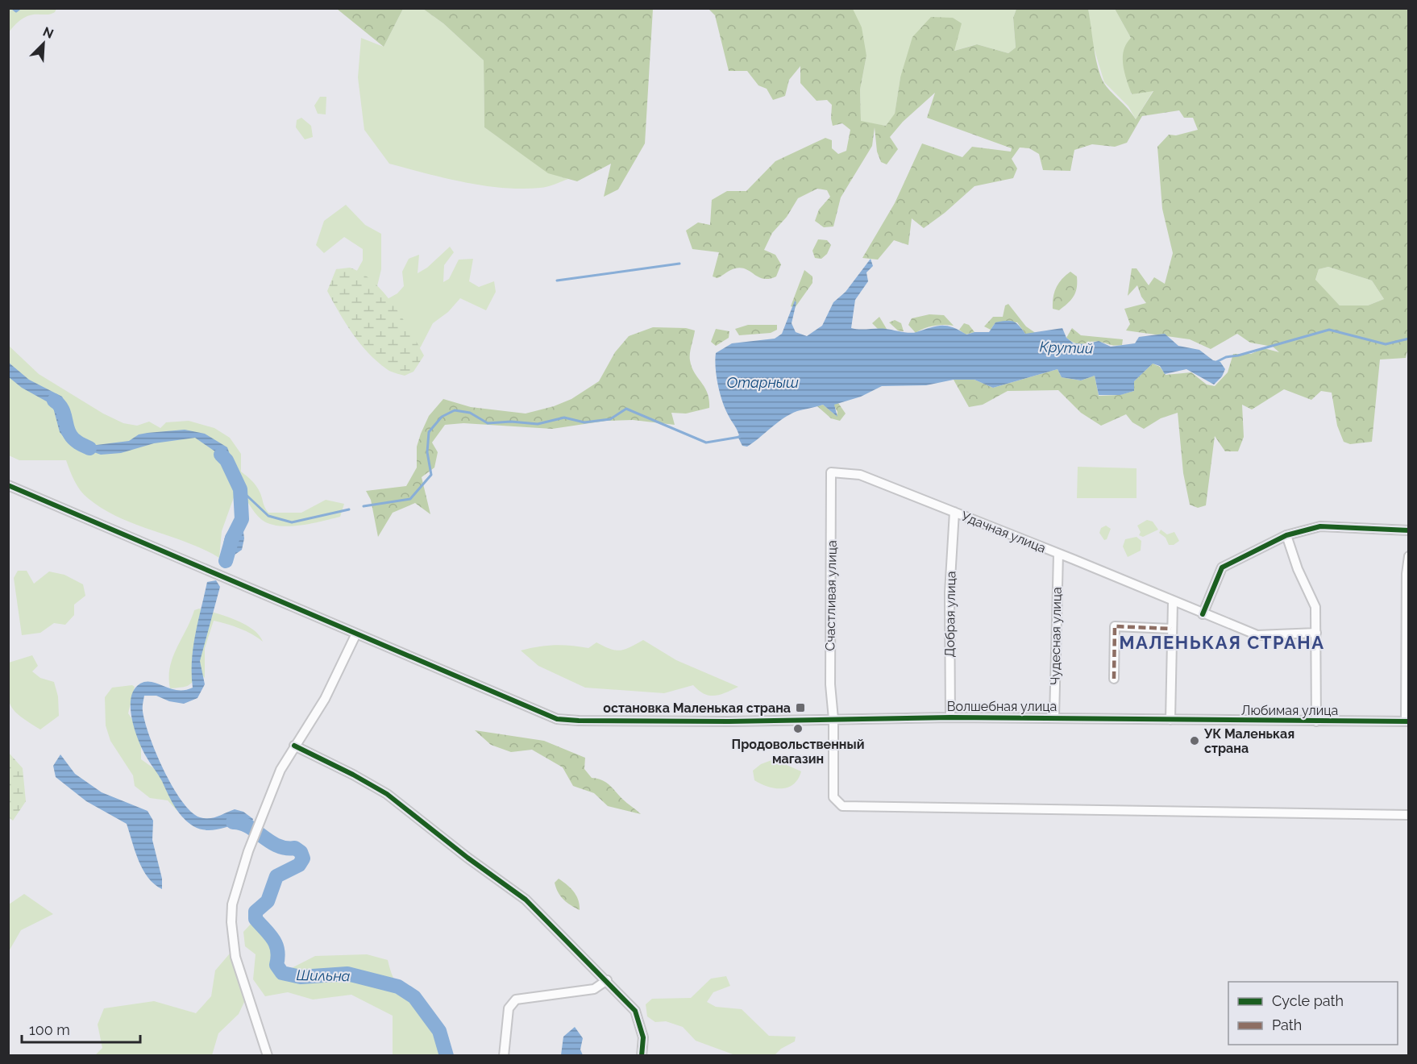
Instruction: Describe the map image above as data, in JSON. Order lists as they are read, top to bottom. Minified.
{"streets":{"street":["Удачная улица","Счастливая улица","Добрая улица","Чудесная улица","Волшебная улица","Любимая улица"]},"crossings":[["Удачная улица","Счастливая улица"],["Удачная улица","Добрая улица"],["Удачная улица","Чудесная улица"],["Счастливая улица","Волшебная улица"],["Добрая улица","Волшебная улица"],["Чудесная улица","Волшебная улица"],["Волшебная улица","Любимая улица"]],"districts":["МАЛЕНЬКАЯ СТРАНА"],"water":["Крутий","Отарныш","Шильна"],"places":{"transit":["остановка Маленькая страна"],"other":["Продовольственный магазин","УК Маленькая страна"]},"legend":["Cycle path","Path"],"scale_bar":"100 m","north":"top right"}
